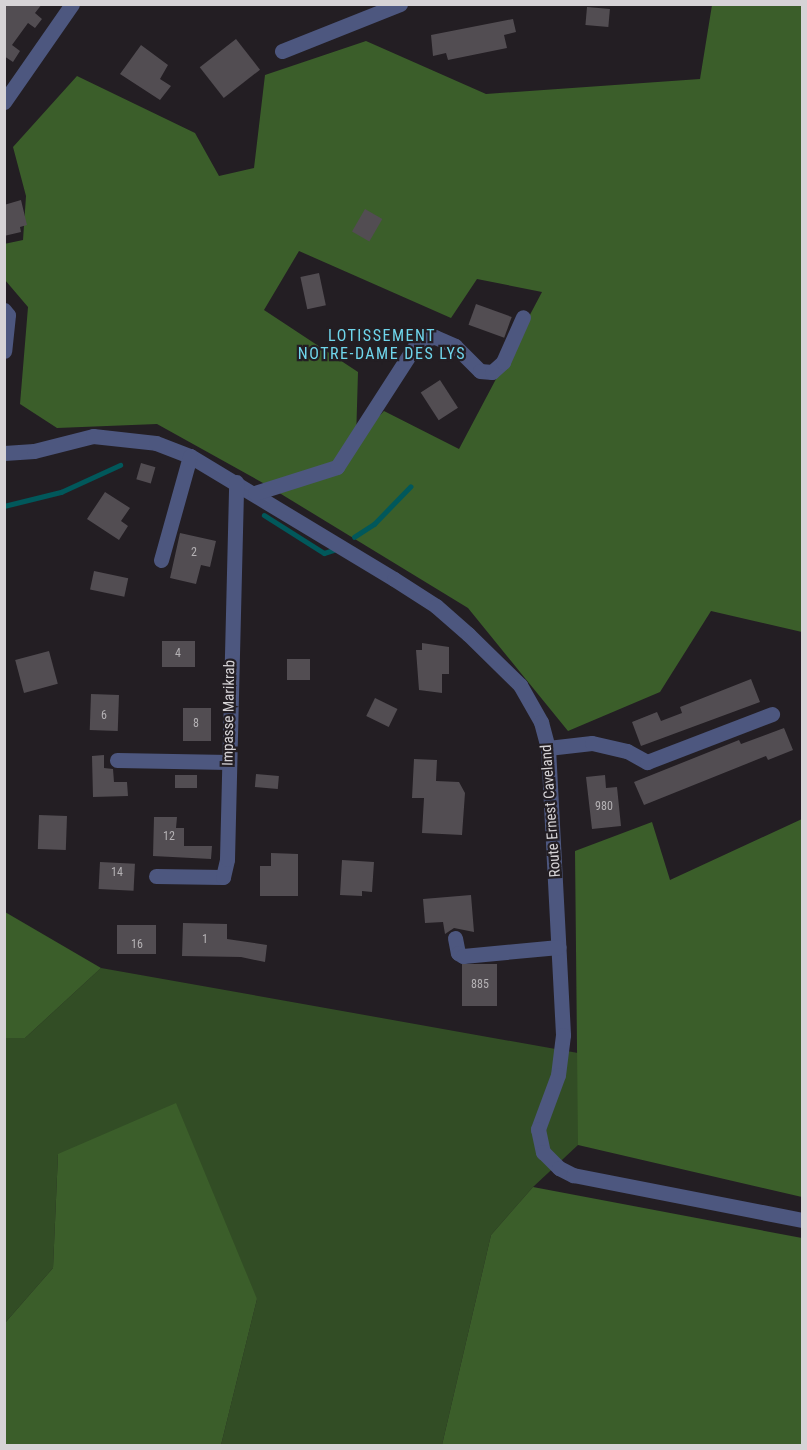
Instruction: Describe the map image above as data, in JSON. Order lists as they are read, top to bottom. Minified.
{"streets":{"street":["Impasse Marikrab","Route Ernest Caveland"]},"crossings":[["Impasse Marikrab","Route Ernest Caveland"]],"districts":["LOTISSEMENT NOTRE-DAME DES LYS"],"house_numbers":["2","4","6","8","980","12","14","1","16","885"]}
